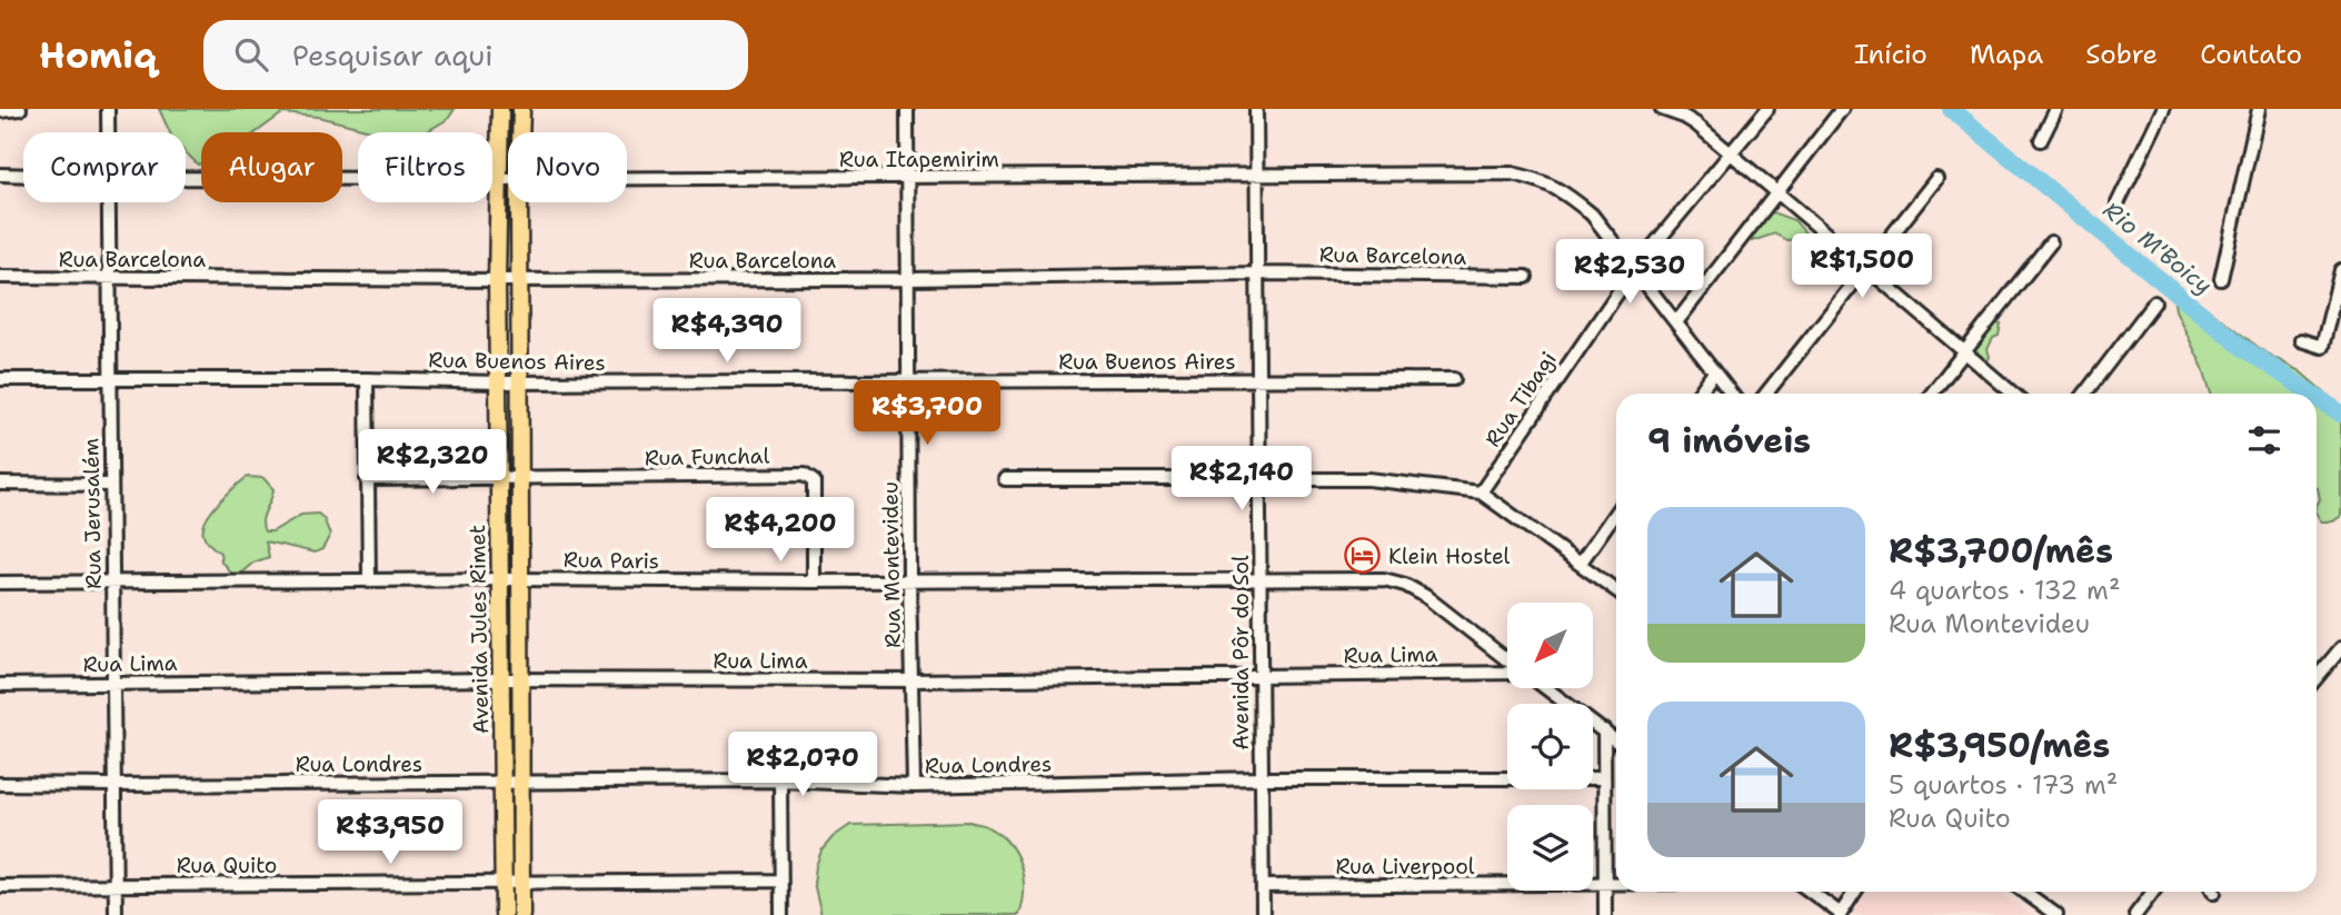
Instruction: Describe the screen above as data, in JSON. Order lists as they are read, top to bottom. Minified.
{"streets":{"main road":["Avenida Jules Rimet"],"street":["Rua Itapemirim","Rua Barcelona","Rua Buenos Aires","Rua Tibagi","Rua Funchal","Rua Jerusalém","Rua Paris","Rua Montevideu","Avenida Pôr do Sol","Rua Lima","Rua Londres","Rua Quito","Rua Liverpool"]},"crossings":[["Rua Itapemirim","Rua Tibagi"],["Rua Itapemirim","Rua Montevideu"],["Rua Itapemirim","Avenida Jules Rimet"],["Rua Itapemirim","Avenida Pôr do Sol"],["Rua Barcelona","Rua Jerusalém"],["Rua Barcelona","Rua Montevideu"],["Rua Barcelona","Avenida Jules Rimet"],["Rua Barcelona","Avenida Pôr do Sol"],["Rua Buenos Aires","Rua Jerusalém"],["Rua Buenos Aires","Rua Montevideu"],["Rua Buenos Aires","Avenida Jules Rimet"],["Rua Buenos Aires","Avenida Pôr do Sol"],["Rua Funchal","Rua Paris"],["Rua Funchal","Avenida Jules Rimet"],["Rua Jerusalém","Rua Paris"],["Rua Jerusalém","Rua Lima"],["Rua Jerusalém","Rua Londres"],["Rua Jerusalém","Rua Quito"],["Rua Paris","Rua Montevideu"],["Rua Paris","Avenida Jules Rimet"],["Rua Paris","Avenida Pôr do Sol"],["Rua Montevideu","Rua Lima"],["Rua Montevideu","Rua Londres"],["Avenida Jules Rimet","Rua Lima"],["Avenida Jules Rimet","Rua Londres"],["Avenida Jules Rimet","Rua Quito"],["Avenida Pôr do Sol","Rua Lima"],["Avenida Pôr do Sol","Rua Londres"],["Avenida Pôr do Sol","Rua Liverpool"]],"water":["Rio M'Boicy"],"places":{"hotel":["Klein Hostel"]},"north":"bottom left","page":{"header":"Homiq","search":"Pesquisar aqui","nav":["Início","Mapa","Sobre","Contato"],"chip":["Comprar","Alugar","Filtros","Novo"],"price":["R$1,500","R$2,530","R$4,390","R$3,700","R$2,320","R$2,140","R$4,200","R$2,070","R$3,950"],"heading":"9 imóveis","list":[{"name":"R$3,700/mês","note":"4 quartos · 132 m² · Rua Montevideu"},{"name":"R$3,950/mês","note":"5 quartos · 173 m² · Rua Quito"}]}}
